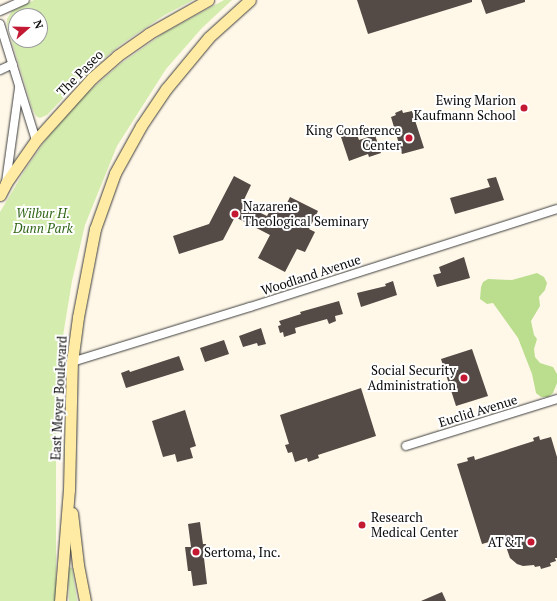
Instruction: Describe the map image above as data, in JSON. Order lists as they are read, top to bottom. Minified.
{"streets":{"main road":["The Paseo","East Meyer Boulevard"],"street":["Woodland Avenue","Euclid Avenue"]},"crossings":[["Woodland Avenue","East Meyer Boulevard"]],"parks":["Wilbur H. Dunn Park"],"places":["Ewing Marion Kaufmann School","King Conference Center","Nazarene Theological Seminary","Social Security Administration","Research Medical Center","AT&T","Sertoma, Inc."],"north":"right"}
